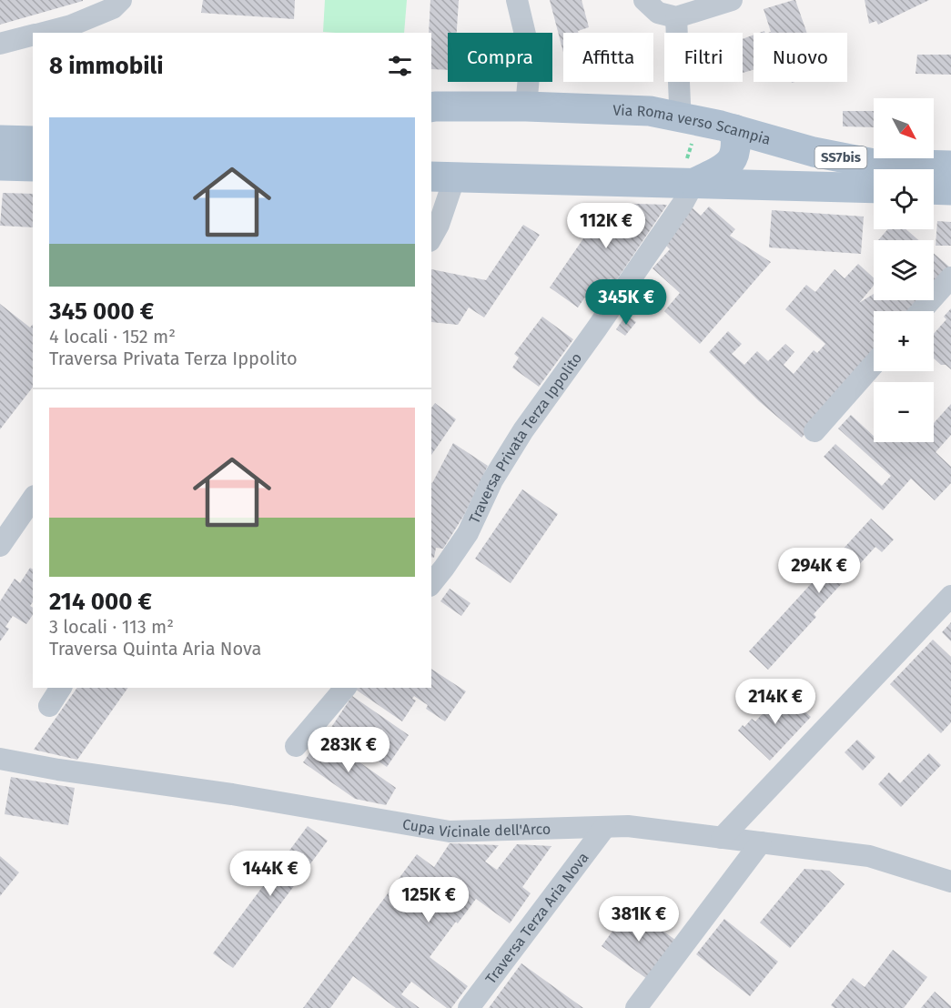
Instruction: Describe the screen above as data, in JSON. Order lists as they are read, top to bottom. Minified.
{"streets":{"main road":["Via Roma verso Scampia","SS7bis"],"street":["Traversa Privata Terza Ippolito","Cupa Vicinale dell'Arco","Traversa Terza Aria Nova"]},"crossings":[["SS7bis","Traversa Privata Terza Ippolito"],["Cupa Vicinale dell'Arco","Traversa Terza Aria Nova"]],"north":"bottom right","page":{"chip":["Compra","Affitta","Filtri","Nuovo"],"heading":"8 immobili","map_buttons":["+","−"],"list":[{"name":"345 000 €","note":"4 locali · 152 m² · Traversa Privata Terza Ippolito"},{"name":"214 000 €","note":"3 locali · 113 m² · Traversa Quinta Aria Nova"}],"price":["112K €","345K €","294K €","214K €","283K €","144K €","125K €","381K €"]}}
